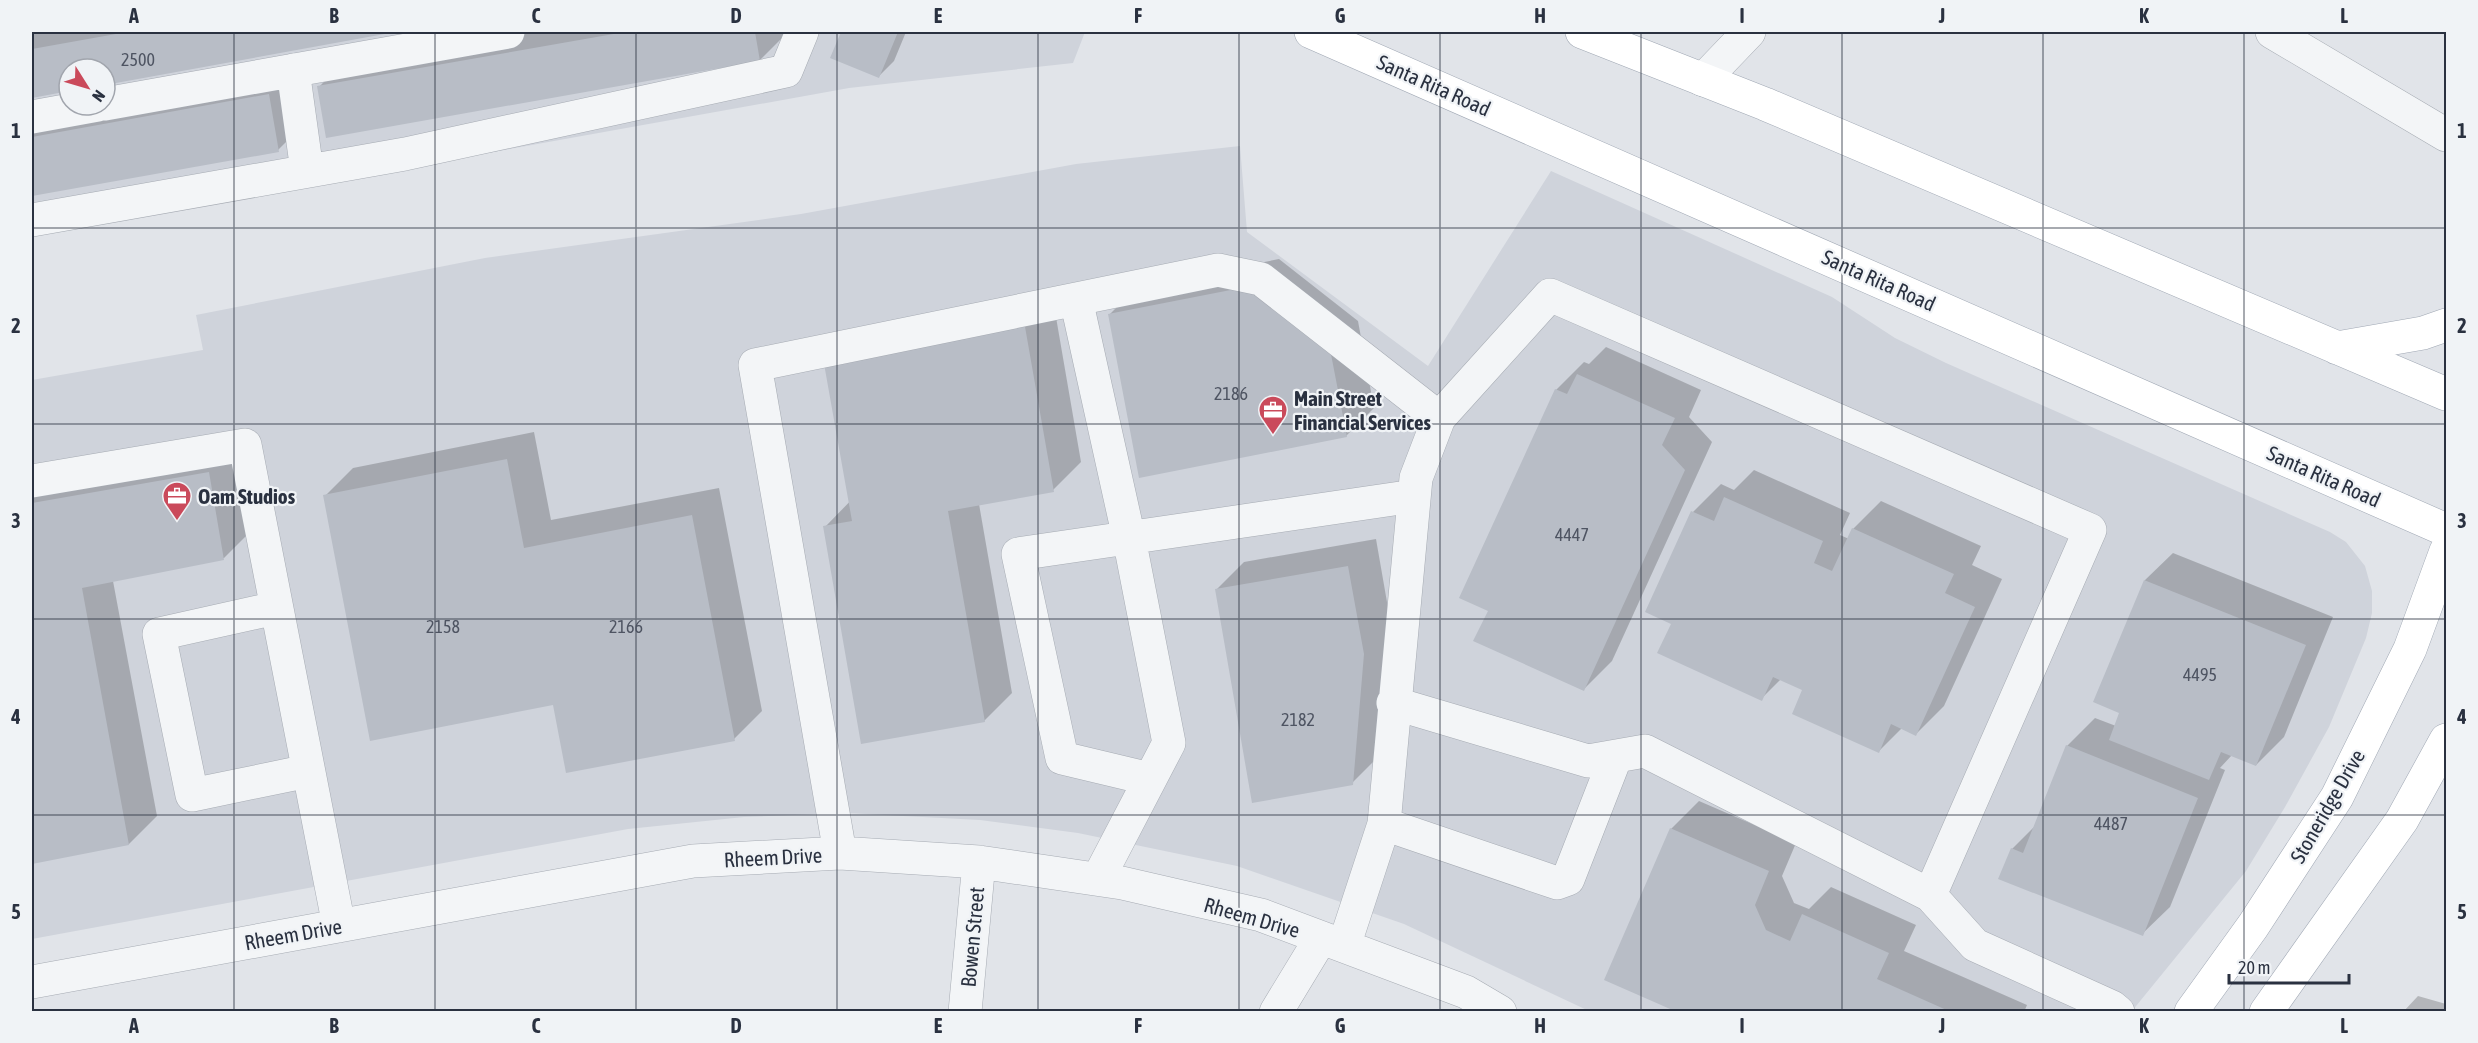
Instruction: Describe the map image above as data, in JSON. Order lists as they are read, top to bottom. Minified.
{"streets":{"main road":["Santa Rita Road","Stoneridge Drive"],"street":["Rheem Drive","Bowen Street"]},"crossings":[["Rheem Drive","Bowen Street"]],"places":{"office":["Main Street Financial Services","Oam Studios"]},"house_numbers":["2500","2186","4447","2158","2166","4495","2182","4487"],"scale_bar":"20 m","north":"bottom right","grid":{"columns":["A","B","C","D","E","F","G","H","I","J","K","L"],"rows":["1","2","3","4","5"]}}
